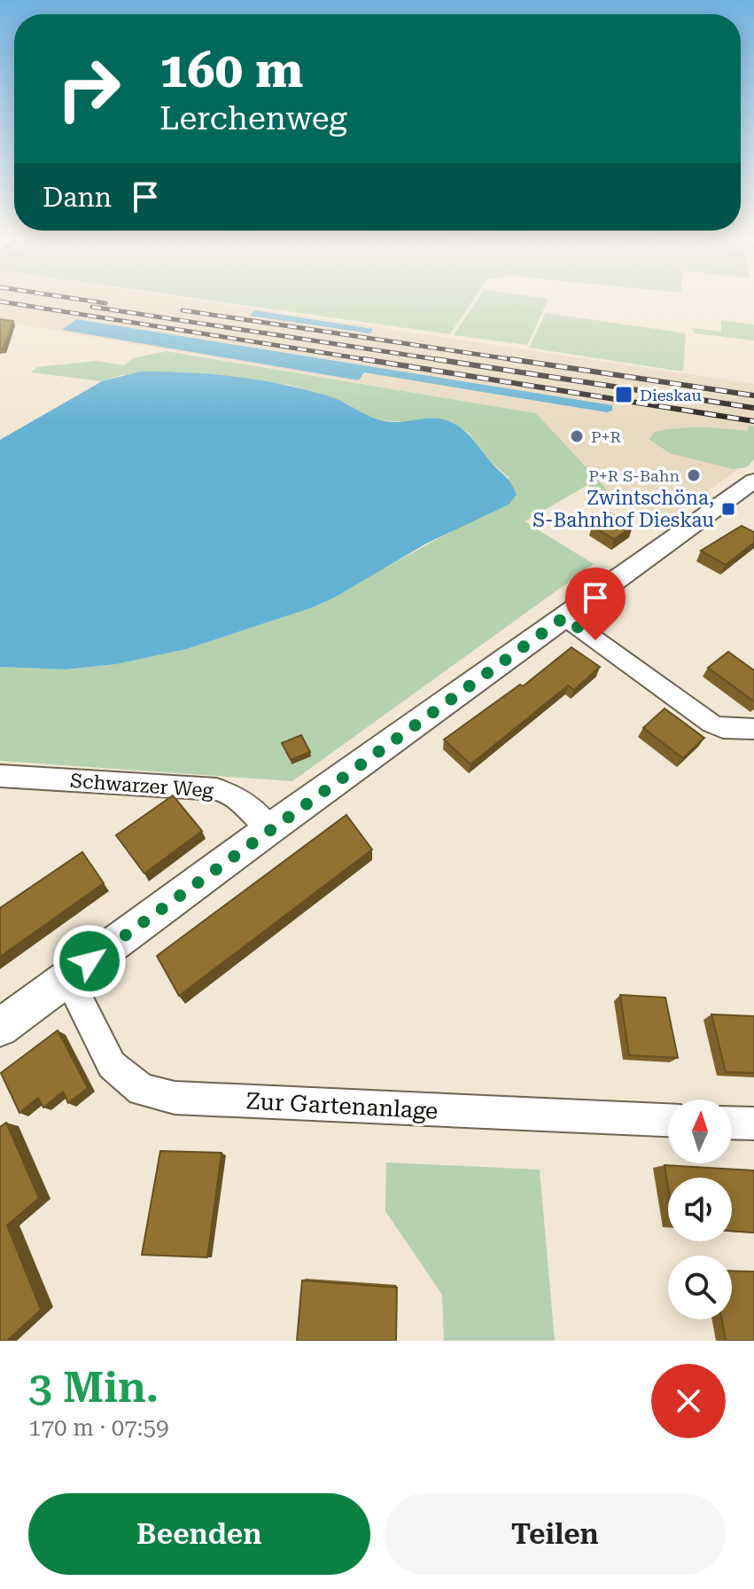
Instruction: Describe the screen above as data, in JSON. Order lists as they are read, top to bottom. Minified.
{"streets":{"street":["Schwarzer Weg","Zur Gartenanlage"]},"places":{"transit":["Dieskau","Zwintschöna, S-Bahnhof Dieskau"],"other":["P+R","P+R S-Bahn"]},"north":"top","page":{"turn":["160 m","Lerchenweg"],"then":"Dann","heading":["3 Min.","170 m · 07:59"],"buttons":["Beenden","Teilen"]}}
